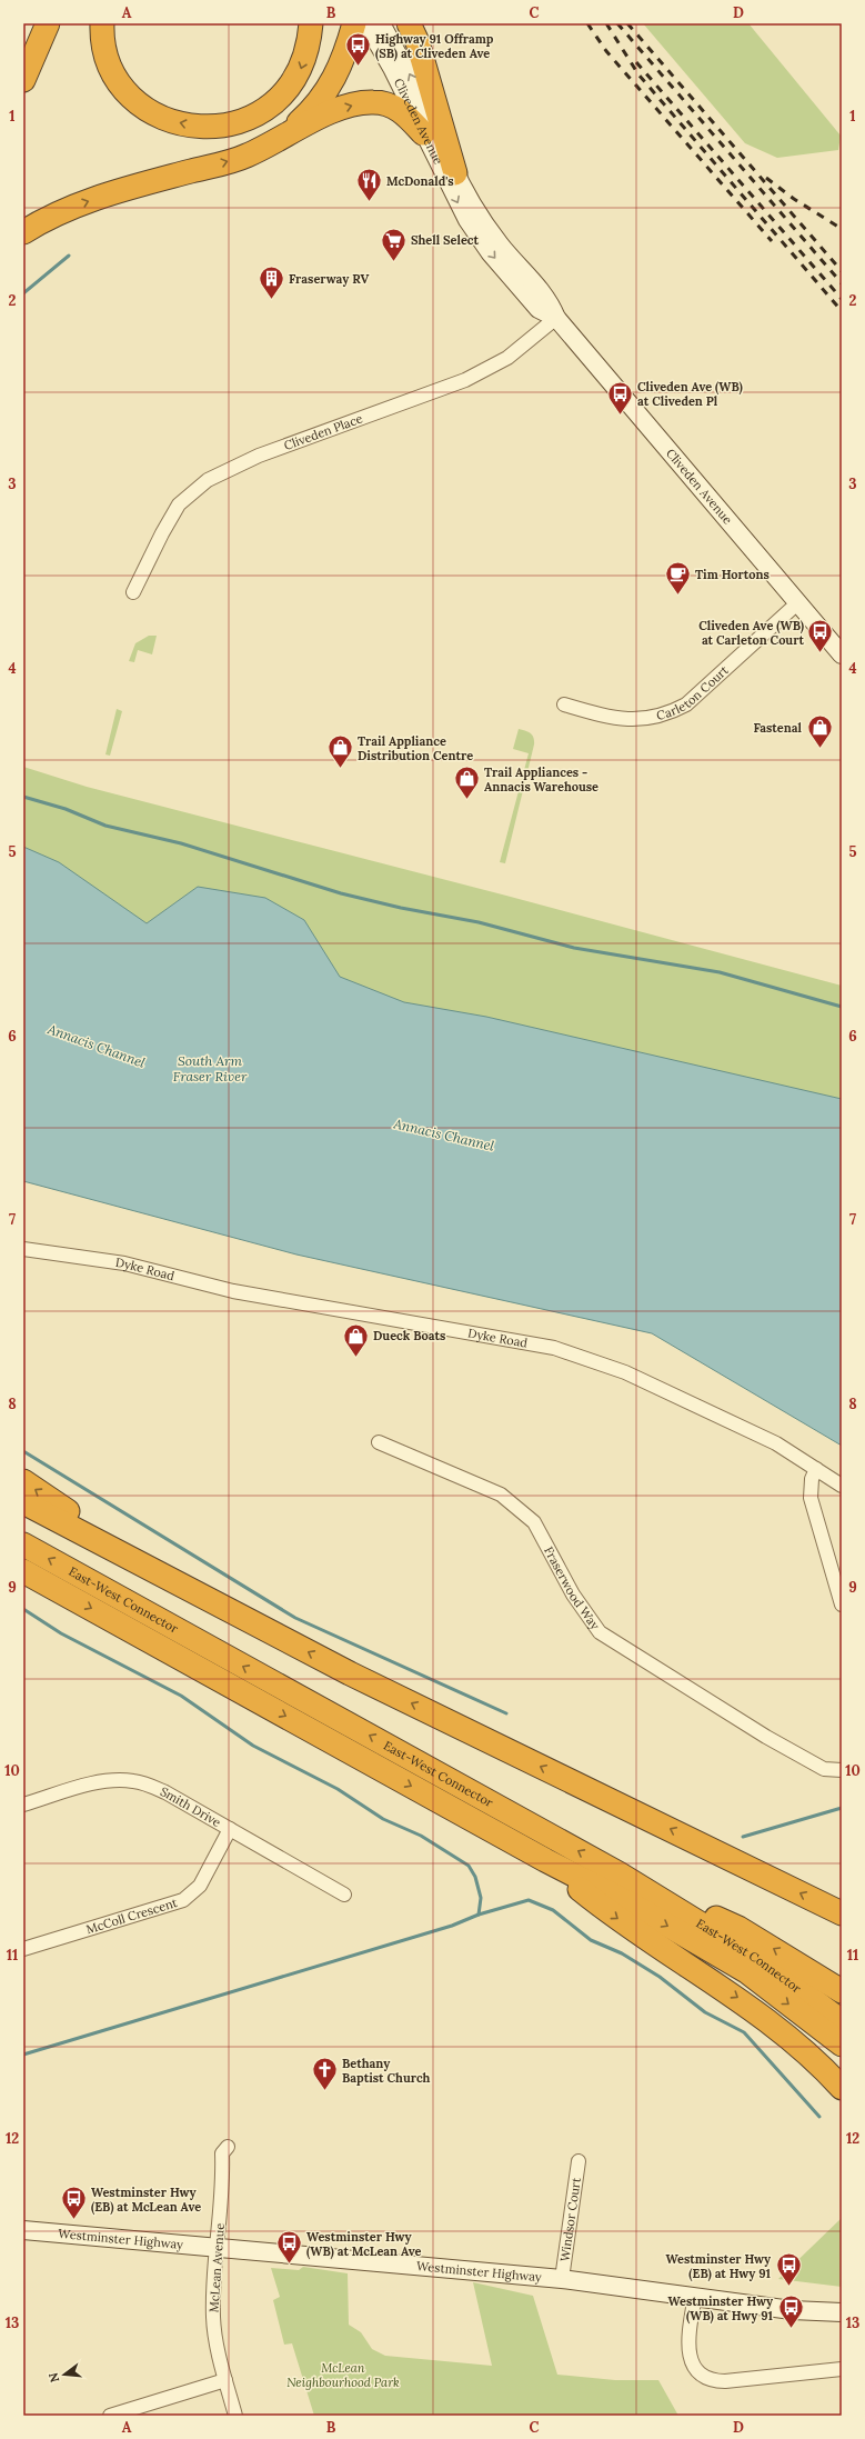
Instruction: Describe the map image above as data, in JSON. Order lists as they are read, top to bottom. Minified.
{"streets":{"highway":["East-West Connector"],"street":["Cliveden Avenue","Cliveden Place","Carleton Court","Dyke Road","Fraserwood Way","Smith Drive","McColl Crescent","Windsor Court","Westminster Highway","McLean Avenue"]},"crossings":[["Cliveden Avenue","Cliveden Place"],["Cliveden Avenue","Carleton Court"],["Smith Drive","McColl Crescent"],["Windsor Court","Westminster Highway"],["Westminster Highway","McLean Avenue"]],"water":["Annacis Channel","South Arm Fraser River"],"parks":["McLean Neighbourhood Park"],"places":{"bus stop":["Highway 91 Offramp (SB) at Cliveden Ave","Cliveden Ave (WB) at Cliveden Pl","Cliveden Ave (WB) at Carleton Court","Westminster Hwy (EB) at McLean Ave","Westminster Hwy (WB) at McLean Ave","Westminster Hwy (EB) at Hwy 91","Westminster Hwy (WB) at Hwy 91"],"restaurant":["McDonald's"],"supermarket":["Shell Select"],"building":["Fraserway RV"],"cafe":["Tim Hortons"],"shop":["Fastenal","Trail Appliance Distribution Centre","Trail Appliances - Annacis Warehouse","Dueck Boats"],"church":["Bethany Baptist Church"]},"north":"left","grid":{"columns":["A","B","C","D"],"rows":["1","2","3","4","5","6","7","8","9","10","11","12","13"]}}
